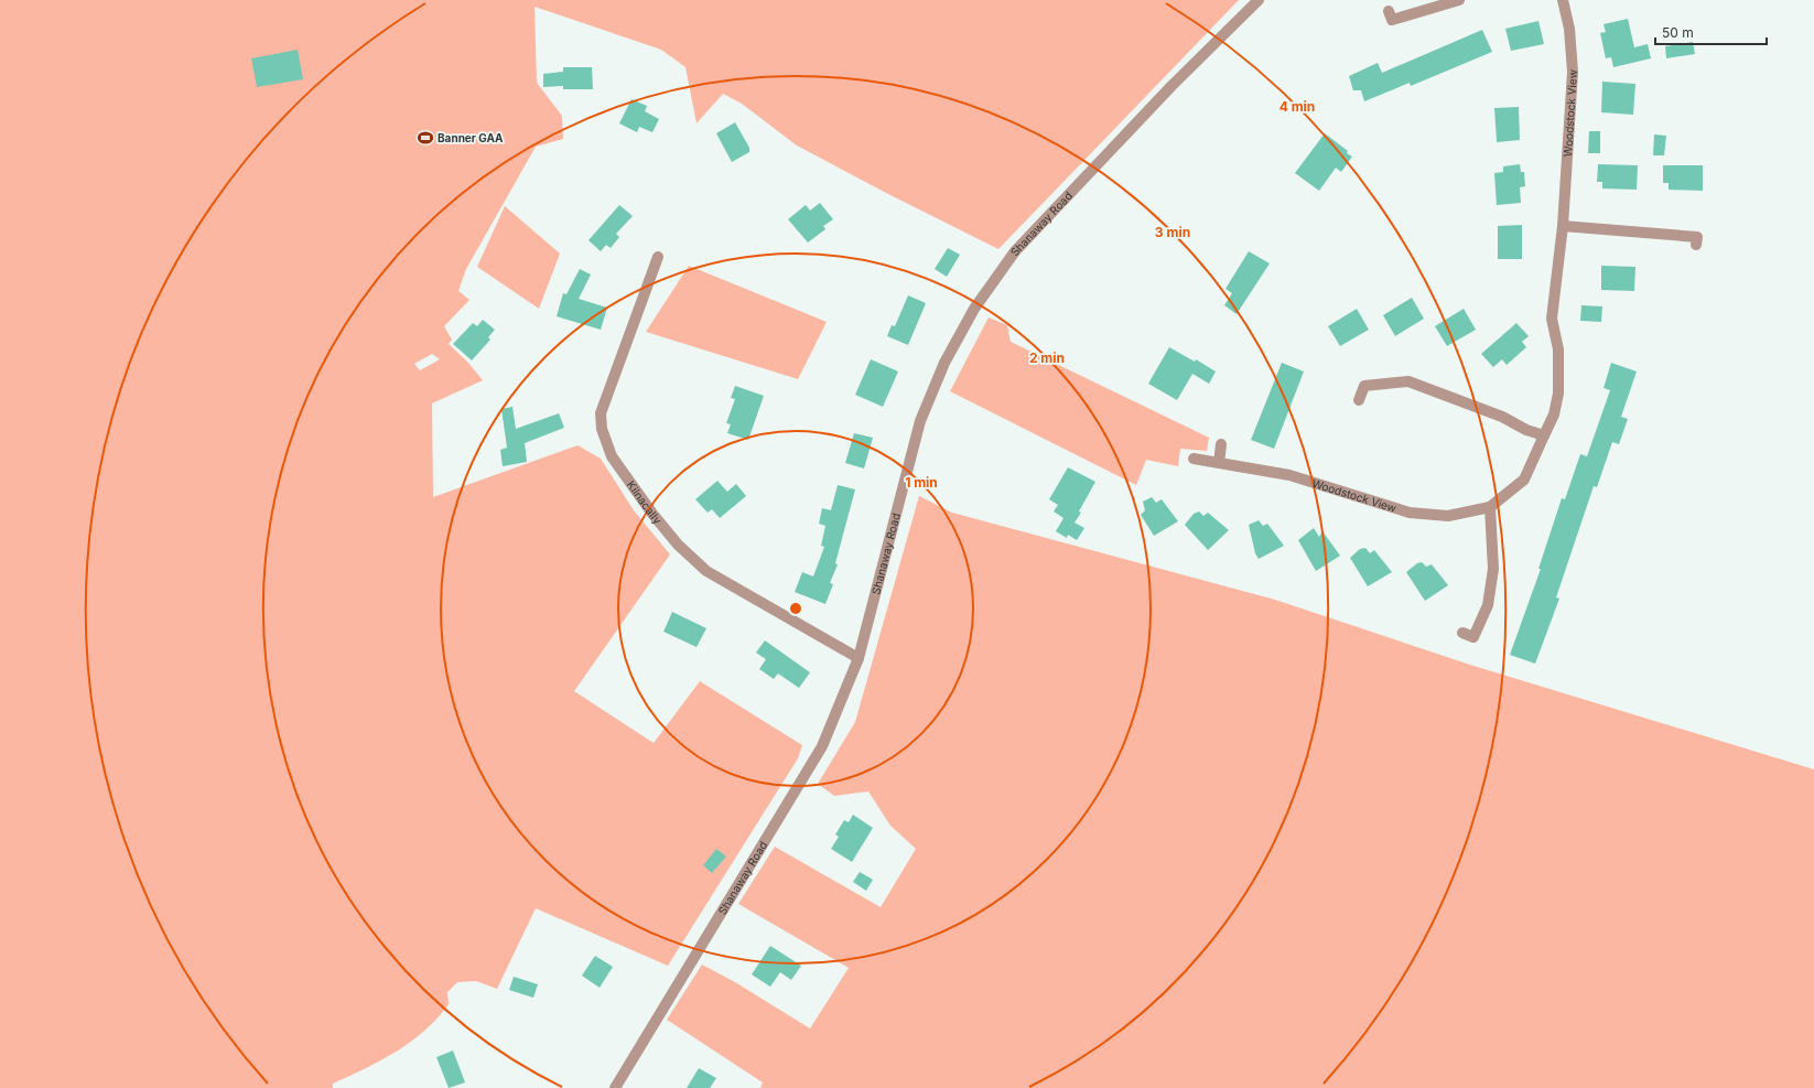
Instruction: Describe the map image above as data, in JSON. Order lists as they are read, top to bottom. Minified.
{"streets":{"street":["Woodstock View","Shanaway Road","Kilnacally"]},"crossings":[["Shanaway Road","Kilnacally"]],"places":{"sports":["Banner GAA"]},"scale_bar":"50 m","rings":["4 min","3 min","2 min","1 min"]}
